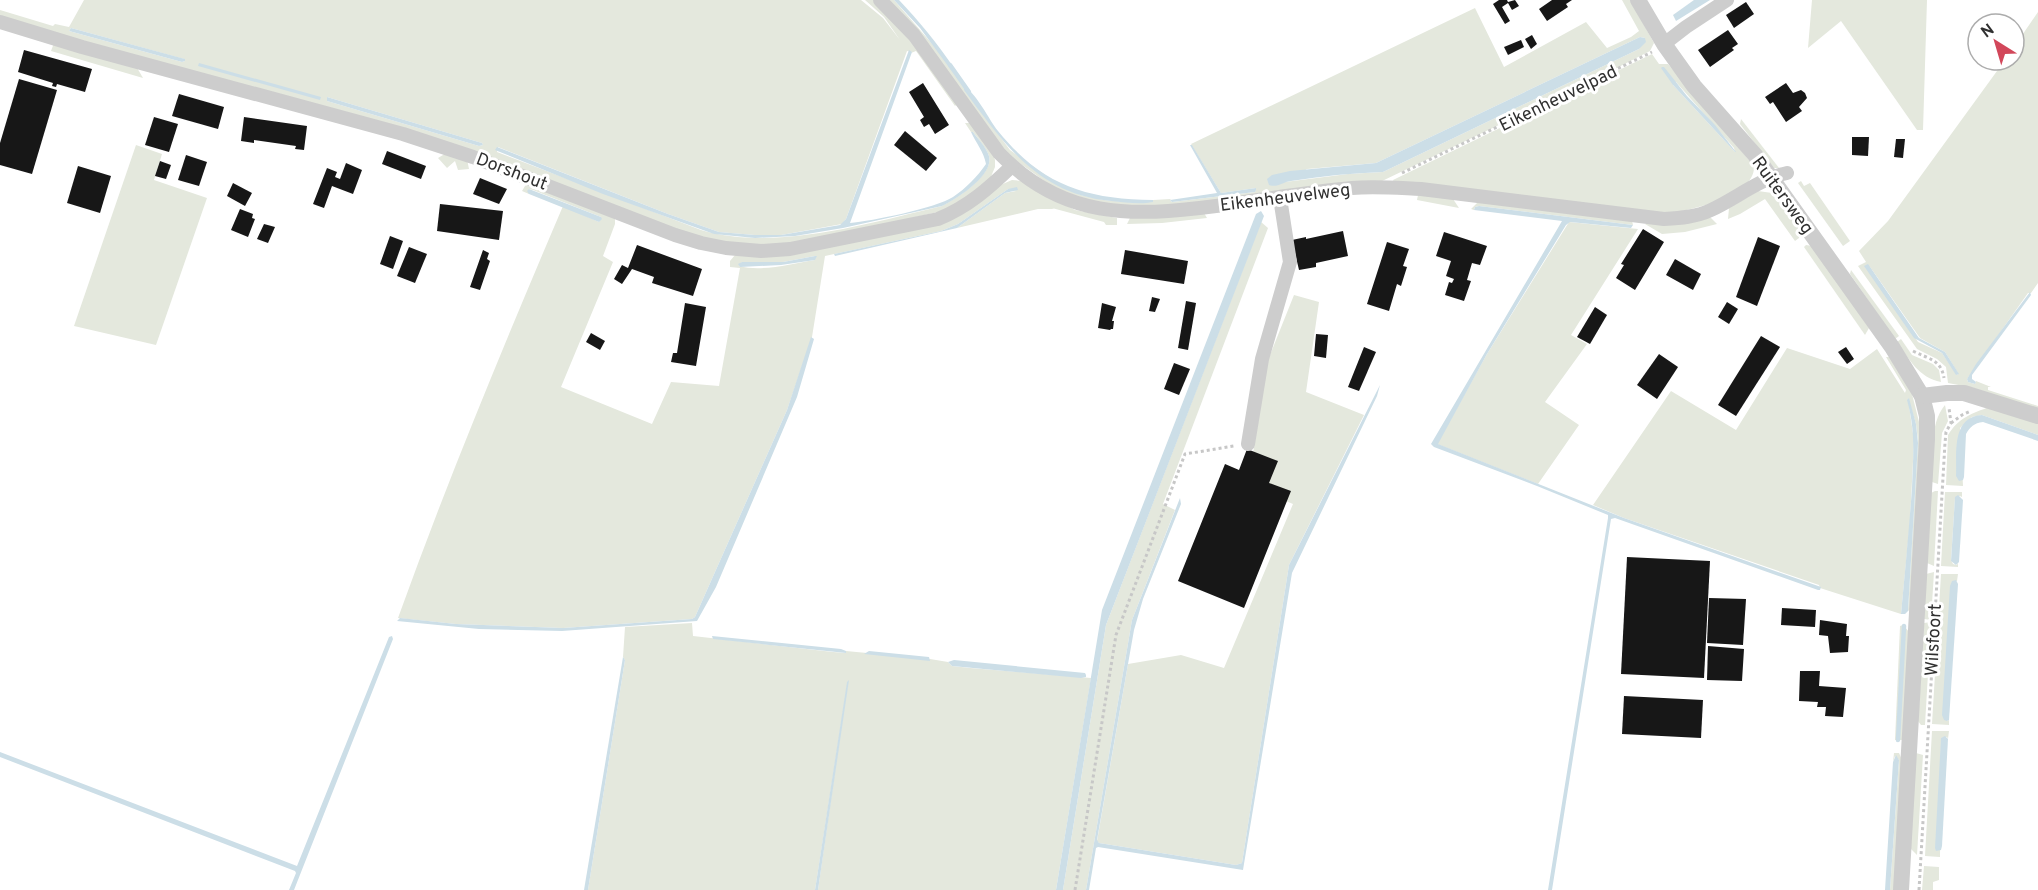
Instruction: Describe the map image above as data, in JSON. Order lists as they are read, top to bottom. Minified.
{"streets":{"street":["Dorshout","Ruitersweg","Eikenheuvelweg","Wilsfoort"],"path":["Eikenheuvelpad"]},"crossings":[["Eikenheuvelpad","Ruitersweg"],["Eikenheuvelpad","Eikenheuvelweg"],["Dorshout","Eikenheuvelweg"],["Ruitersweg","Eikenheuvelweg"],["Ruitersweg","Wilsfoort"]],"north":"top left"}
